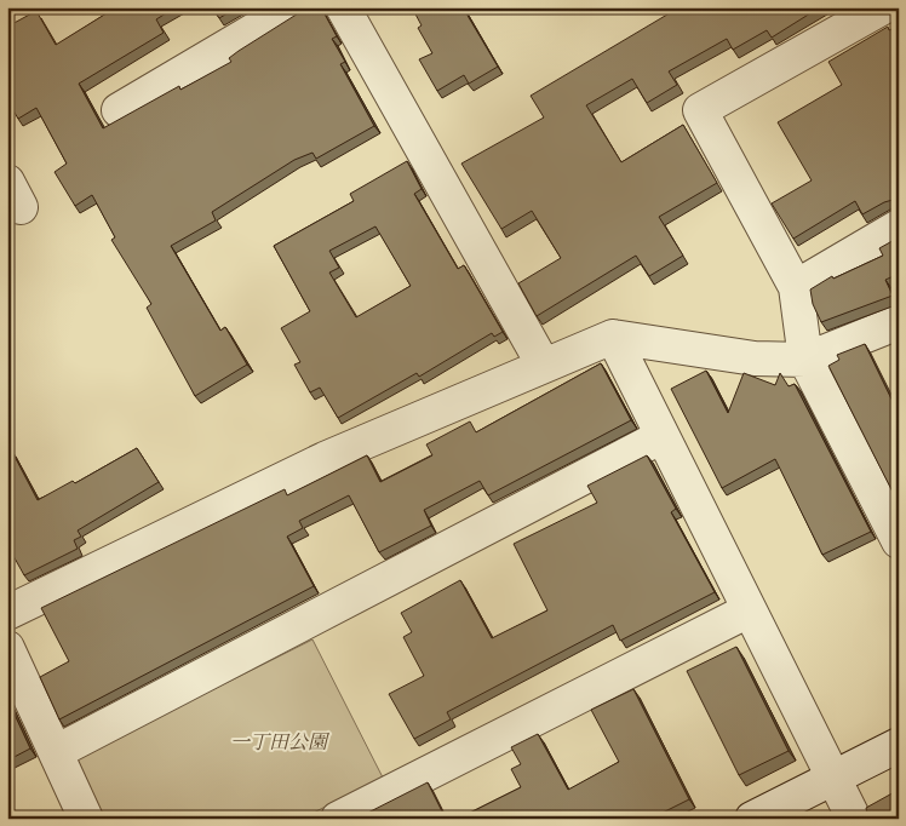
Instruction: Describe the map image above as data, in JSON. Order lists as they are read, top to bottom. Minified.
{"parks":["一丁田公園"]}
